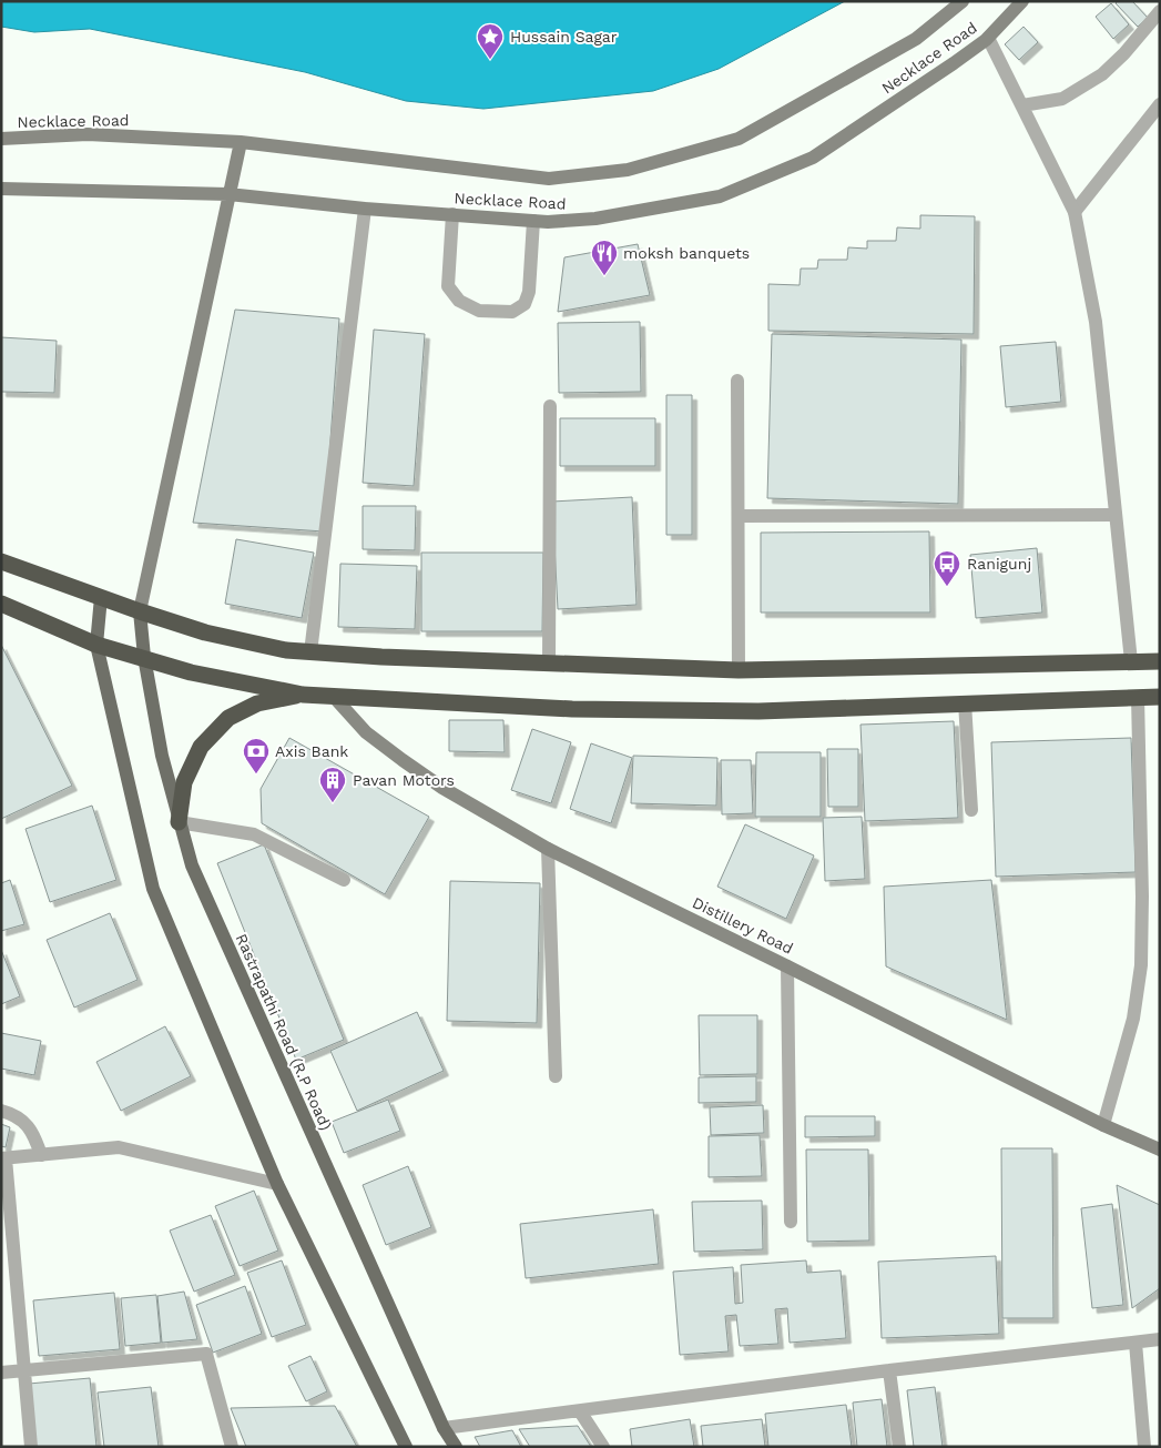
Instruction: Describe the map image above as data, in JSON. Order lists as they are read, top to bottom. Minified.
{"streets":{"main road":["Necklace Road","Distillery Road","Rastrapathi Road (R.P Road)"]},"places":{"place":["Hussain Sagar"],"restaurant":["moksh banquets"],"bus stop":["Ranigunj"],"bank":["Axis Bank"],"building":["Pavan Motors"]}}
